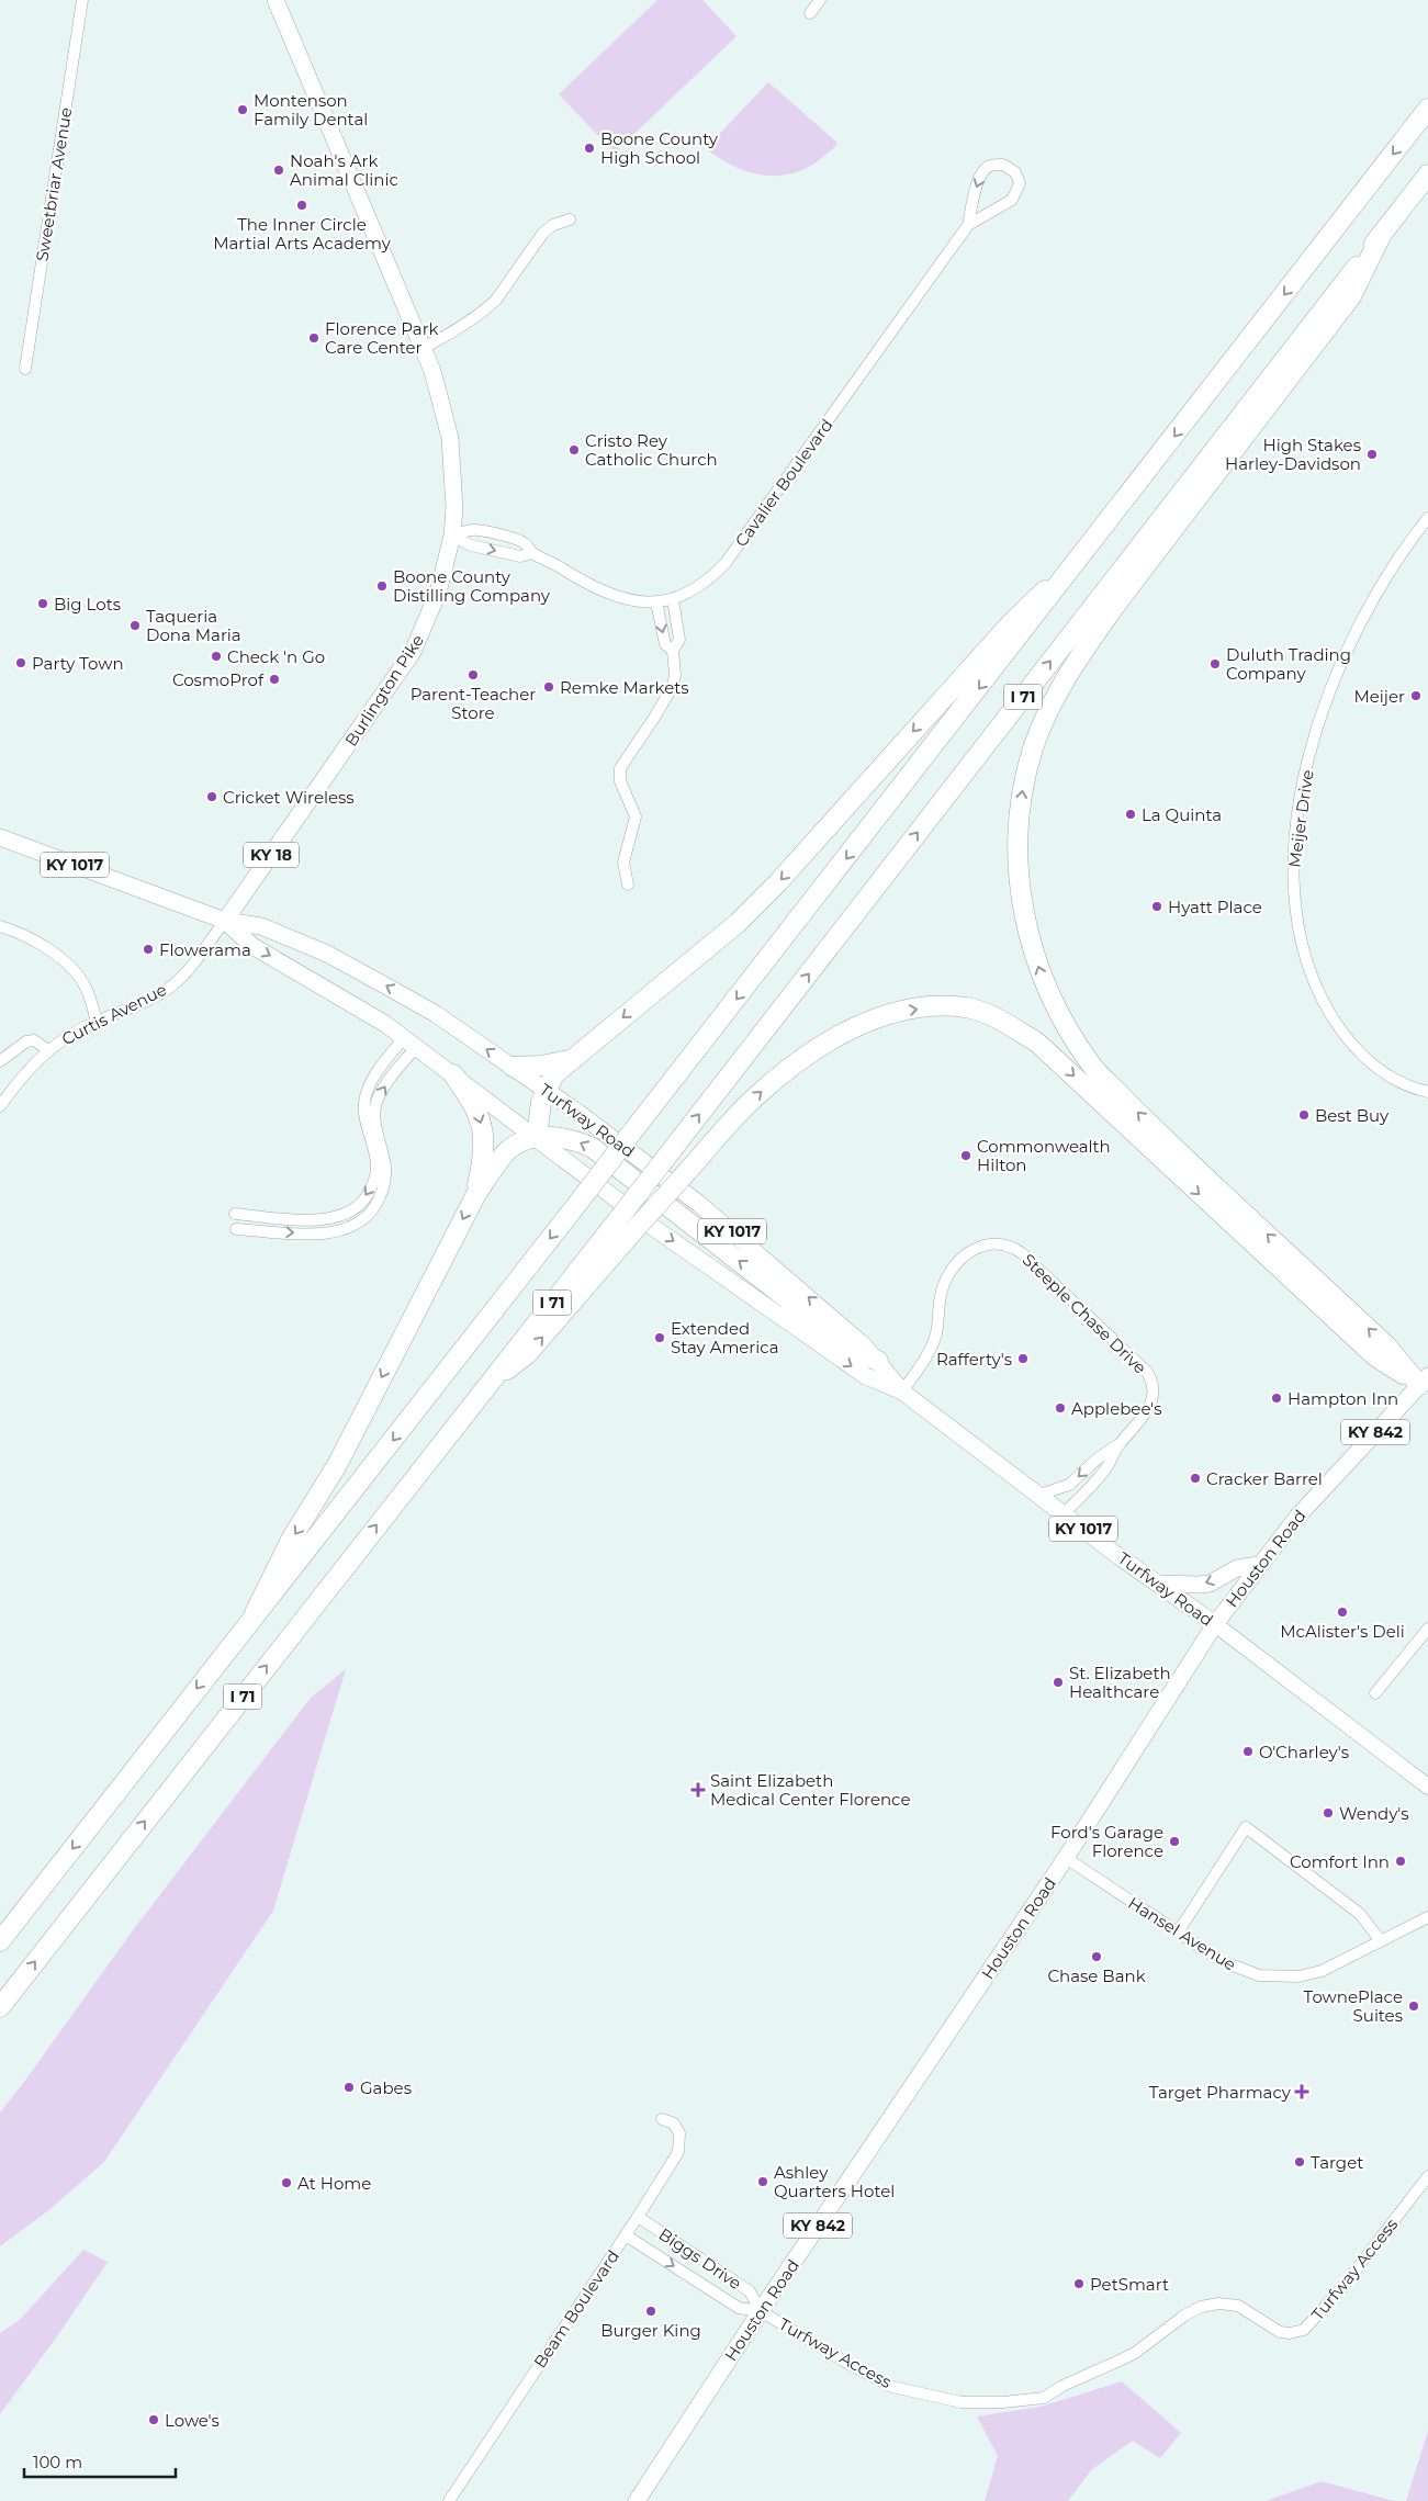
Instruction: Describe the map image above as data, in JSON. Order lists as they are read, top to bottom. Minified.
{"streets":{"highway":["I 71"],"main road":["Burlington Pike","KY 18","KY 1017","Turfway Road","KY 842","Houston Road"],"street":["Sweetbriar Avenue","Cavalier Boulevard","Meijer Drive","Curtis Avenue","Steeple Chase Drive","Hansel Avenue","Biggs Drive","Turfway Access","Beam Boulevard"]},"crossings":[["Cavalier Boulevard","Burlington Pike"],["Burlington Pike","Curtis Avenue"],["Burlington Pike","Turfway Road"],["Curtis Avenue","Turfway Road"],["Turfway Road","Steeple Chase Drive"],["Turfway Road","Houston Road"],["Houston Road","Hansel Avenue"],["Houston Road","Biggs Drive"],["Houston Road","Turfway Access"],["Biggs Drive","Turfway Access"],["Biggs Drive","Beam Boulevard"]],"places":{"other":["Montenson Family Dental","Boone County High School","Noah's Ark Animal Clinic","The Inner Circle Martial Arts Academy","Florence Park Care Center","Cristo Rey Catholic Church","High Stakes Harley-Davidson","Boone County Distilling Company","Big Lots","Taqueria Dona Maria","Check 'n Go","Party Town","Duluth Trading Company","Parent-Teacher Store","CosmoProf","Remke Markets","Meijer","Cricket Wireless","La Quinta","Hyatt Place","Flowerama","Best Buy","Commonwealth Hilton","Extended Stay America","Rafferty's","Hampton Inn","Applebee's","Cracker Barrel","McAlister's Deli","St. Elizabeth Healthcare","O'Charley's","Wendy's","Ford's Garage Florence","Comfort Inn","Chase Bank","TownePlace Suites","Gabes","Target","Ashley Quarters Hotel","At Home","PetSmart","Burger King","Lowe's"],"health":["Saint Elizabeth Medical Center Florence","Target Pharmacy"]},"scale_bar":"100 m"}
